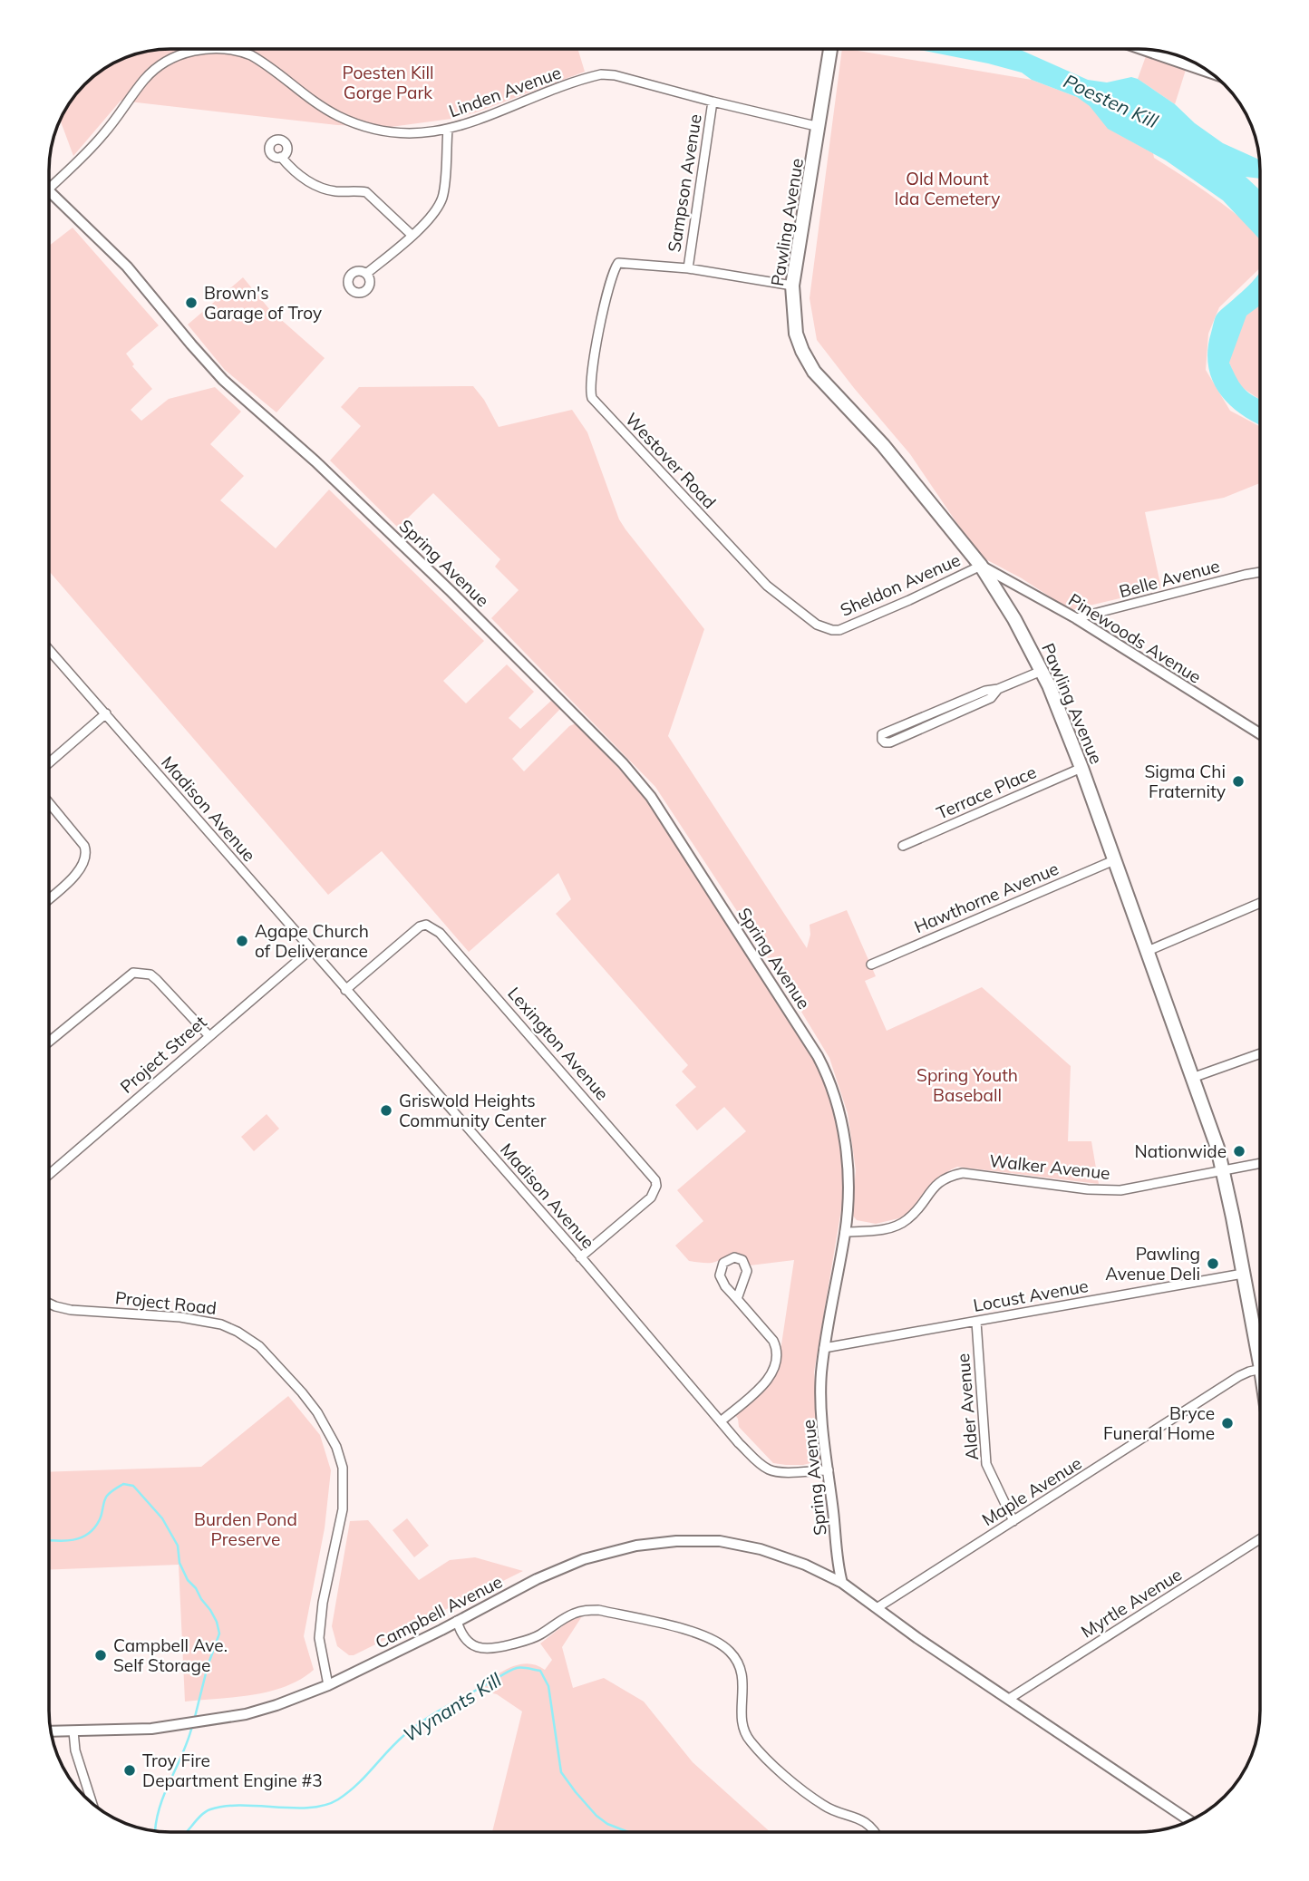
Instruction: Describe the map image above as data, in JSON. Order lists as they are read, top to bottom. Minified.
{"streets":{"main road":["Pawling Avenue"],"street":["Linden Avenue","Sampson Avenue","Westover Road","Spring Avenue","Belle Avenue","Sheldon Avenue","Pinewoods Avenue","Terrace Place","Madison Avenue","Hawthorne Avenue","Lexington Avenue","Project Street","Walker Avenue","Locust Avenue","Project Road","Alder Avenue","Maple Avenue","Myrtle Avenue","Campbell Avenue"]},"crossings":[["Linden Avenue","Sampson Avenue"],["Linden Avenue","Pawling Avenue"],["Sampson Avenue","Westover Road"],["Pawling Avenue","Sheldon Avenue"],["Pawling Avenue","Pinewoods Avenue"],["Pawling Avenue","Terrace Place"],["Pawling Avenue","Hawthorne Avenue"],["Pawling Avenue","Walker Avenue"],["Pawling Avenue","Locust Avenue"],["Westover Road","Sheldon Avenue"],["Spring Avenue","Madison Avenue"],["Spring Avenue","Walker Avenue"],["Spring Avenue","Locust Avenue"],["Spring Avenue","Campbell Avenue"],["Belle Avenue","Pinewoods Avenue"],["Sheldon Avenue","Pinewoods Avenue"],["Madison Avenue","Lexington Avenue"],["Madison Avenue","Project Street"],["Locust Avenue","Alder Avenue"],["Project Road","Campbell Avenue"],["Alder Avenue","Maple Avenue"]],"water":["Poesten Kill","Wynants Kill"],"parks":["Poesten Kill Gorge Park","Old Mount Ida Cemetery","Spring Youth Baseball","Burden Pond Preserve"],"places":["Brown's Garage of Troy","Sigma Chi Fraternity","Agape Church of Deliverance","Griswold Heights Community Center","Nationwide","Pawling Avenue Deli","Bryce Funeral Home","Campbell Ave. Self Storage","Troy Fire Department Engine #3"]}
